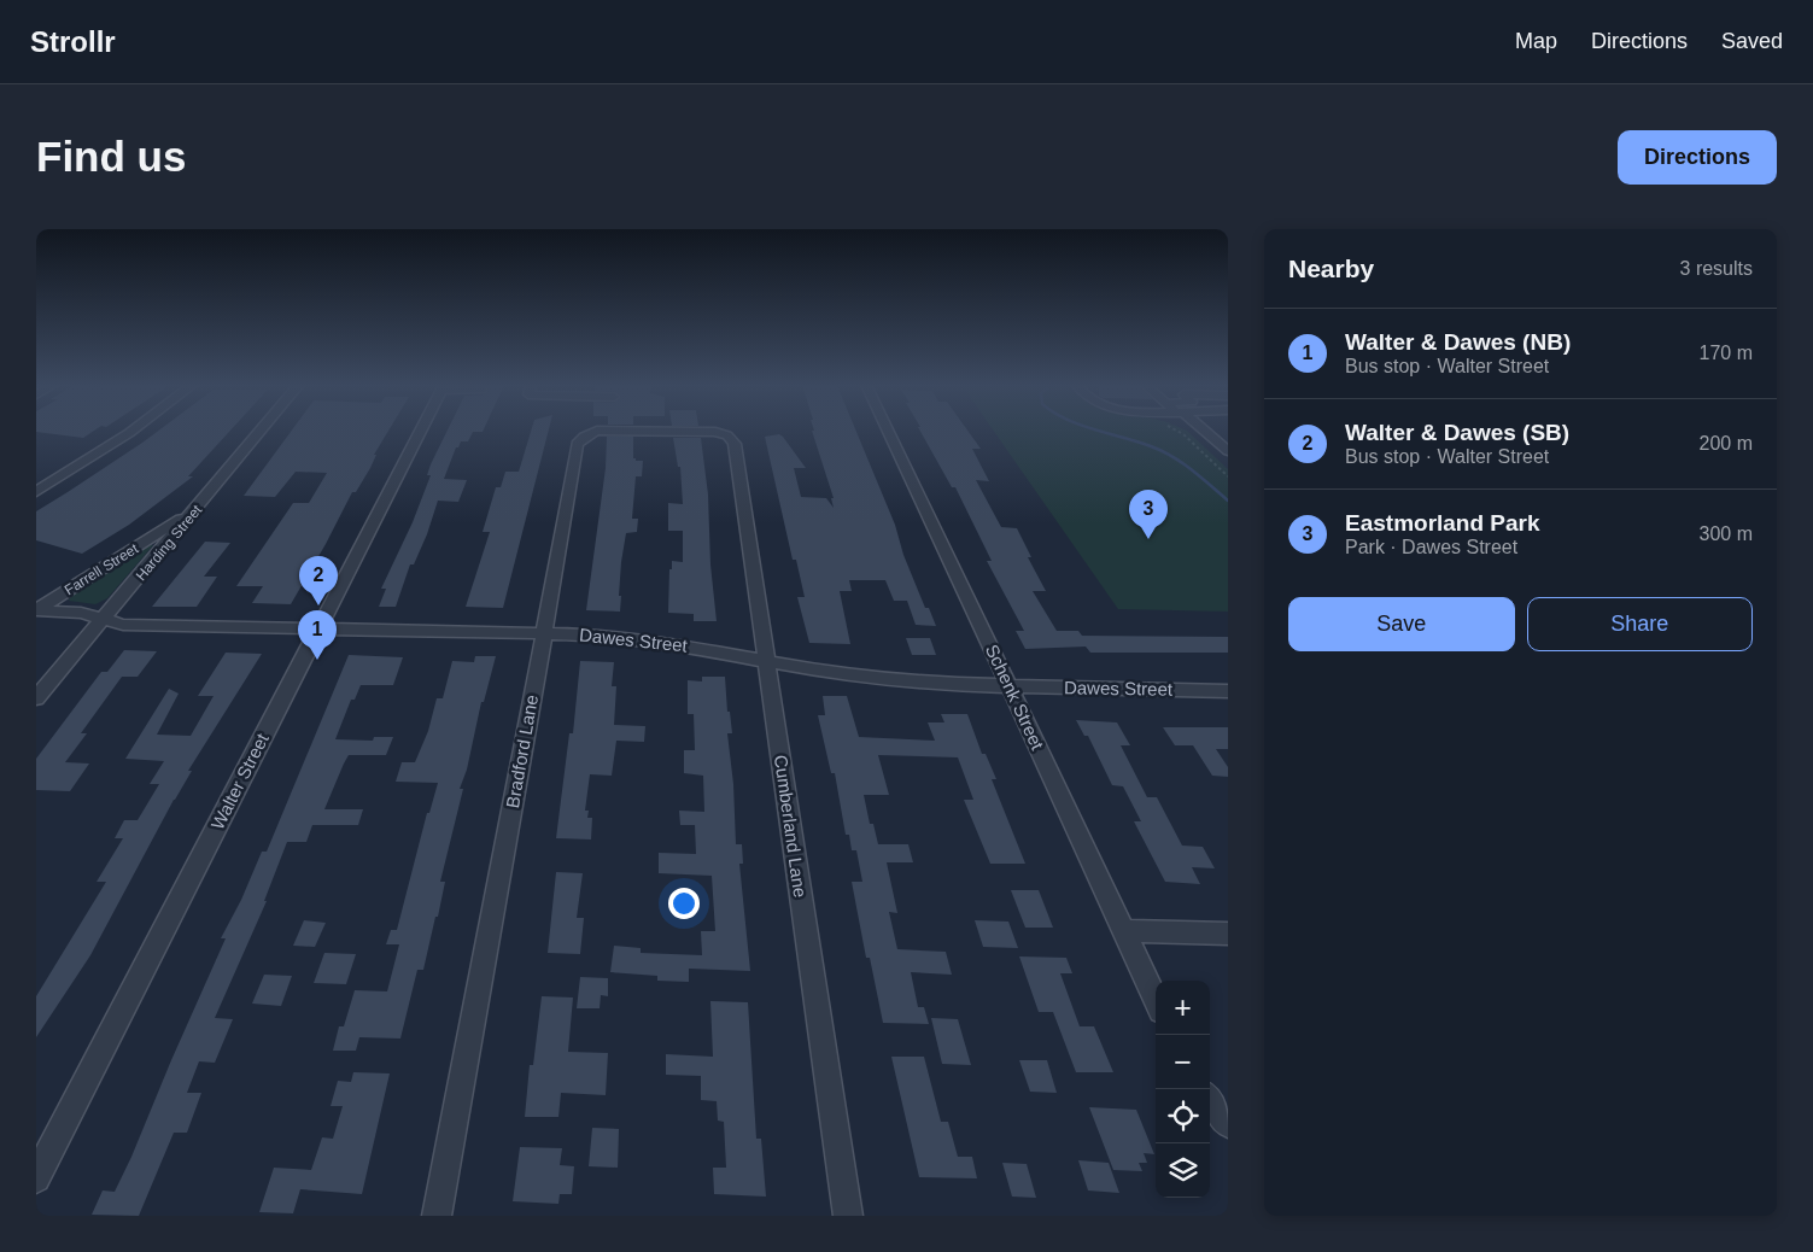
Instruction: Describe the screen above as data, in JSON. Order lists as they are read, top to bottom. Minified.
{"streets":{"street":["Harding Street","Farrell Street","Dawes Street","Schenk Street","Bradford Lane","Walter Street","Cumberland Lane"]},"crossings":[["Harding Street","Farrell Street"],["Harding Street","Dawes Street"],["Farrell Street","Dawes Street"],["Dawes Street","Schenk Street"],["Dawes Street","Bradford Lane"],["Dawes Street","Walter Street"],["Dawes Street","Cumberland Lane"],["Bradford Lane","Cumberland Lane"]],"page":{"header":"Strollr","nav":["Map","Directions","Saved"],"buttons":["Directions",["Save","Share"]],"title":"Find us","heading":["Nearby","3 results"],"list":[{"mark":"1","name":"Walter & Dawes (NB)","note":"Bus stop · Walter Street","value":"170 m"},{"mark":"2","name":"Walter & Dawes (SB)","note":"Bus stop · Walter Street","value":"200 m"},{"mark":"3","name":"Eastmorland Park","note":"Park · Dawes Street","value":"300 m"}],"pins":["3","2","1"],"map_buttons":["+","−"]}}
